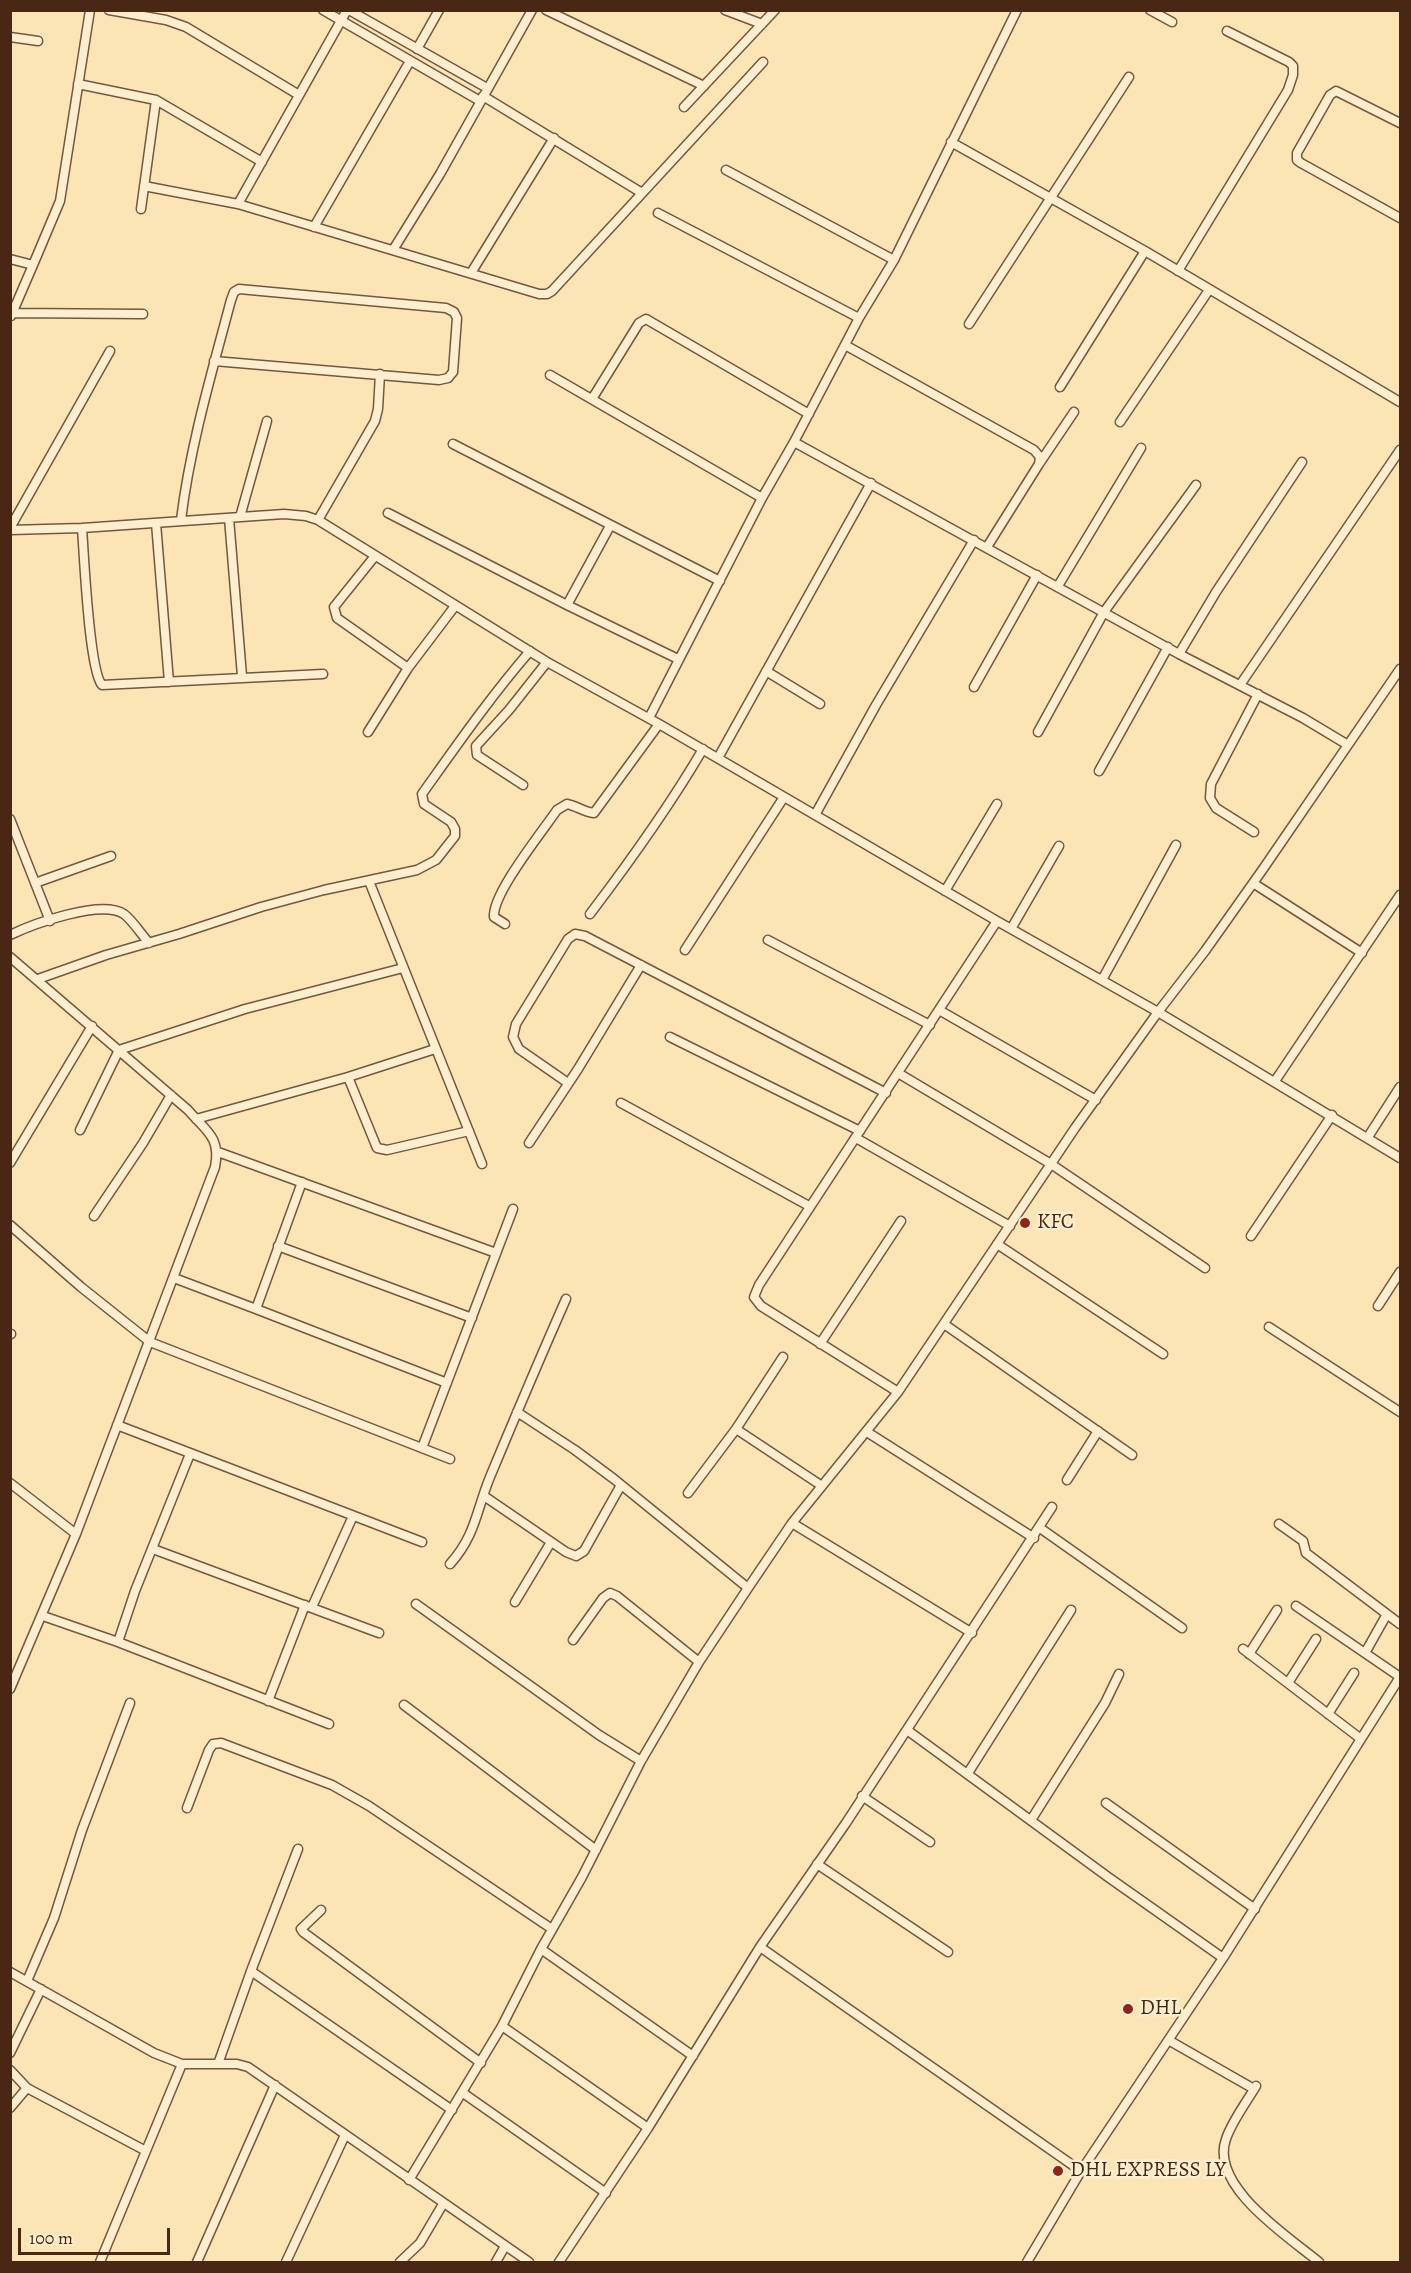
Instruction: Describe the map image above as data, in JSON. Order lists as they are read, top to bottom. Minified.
{"places":["KFC","DHL","DHL EXPRESS LY"],"scale_bar":"100 m"}
